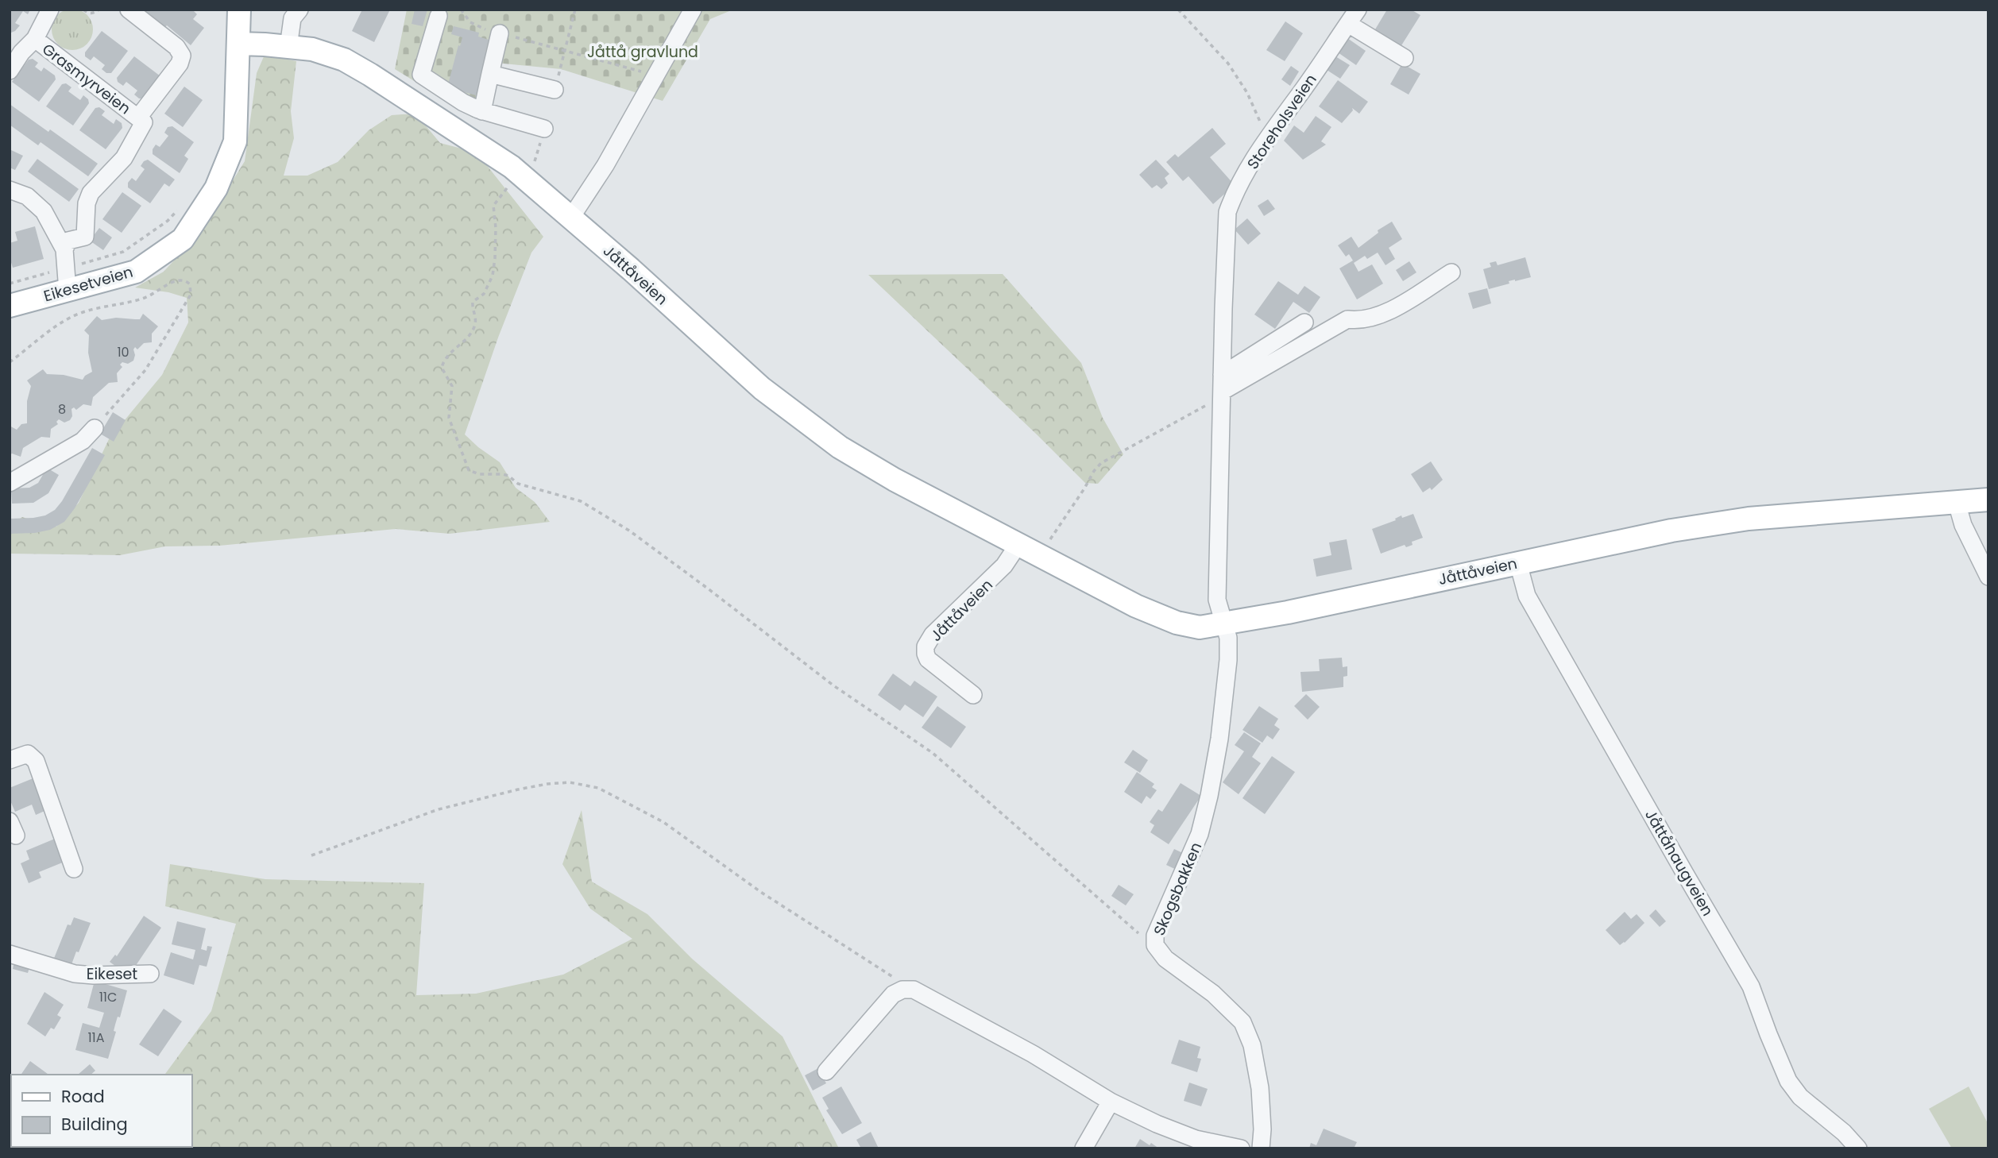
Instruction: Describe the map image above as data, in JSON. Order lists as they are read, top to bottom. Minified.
{"streets":{"main road":["Jåttåveien","Eikesetveien"],"street":["Grasmyrveien","Storeholsveien","Jåttåhaugveien","Skogsbakken","Eikeset"]},"crossings":[["Storeholsveien","Jåttåveien"],["Storeholsveien","Skogsbakken"],["Jåttåveien","Eikesetveien"],["Jåttåveien","Jåttåhaugveien"],["Jåttåveien","Skogsbakken"]],"parks":["Jåttå gravlund"],"house_numbers":["10","8","11C","11A"],"legend":["Road","Building"]}
